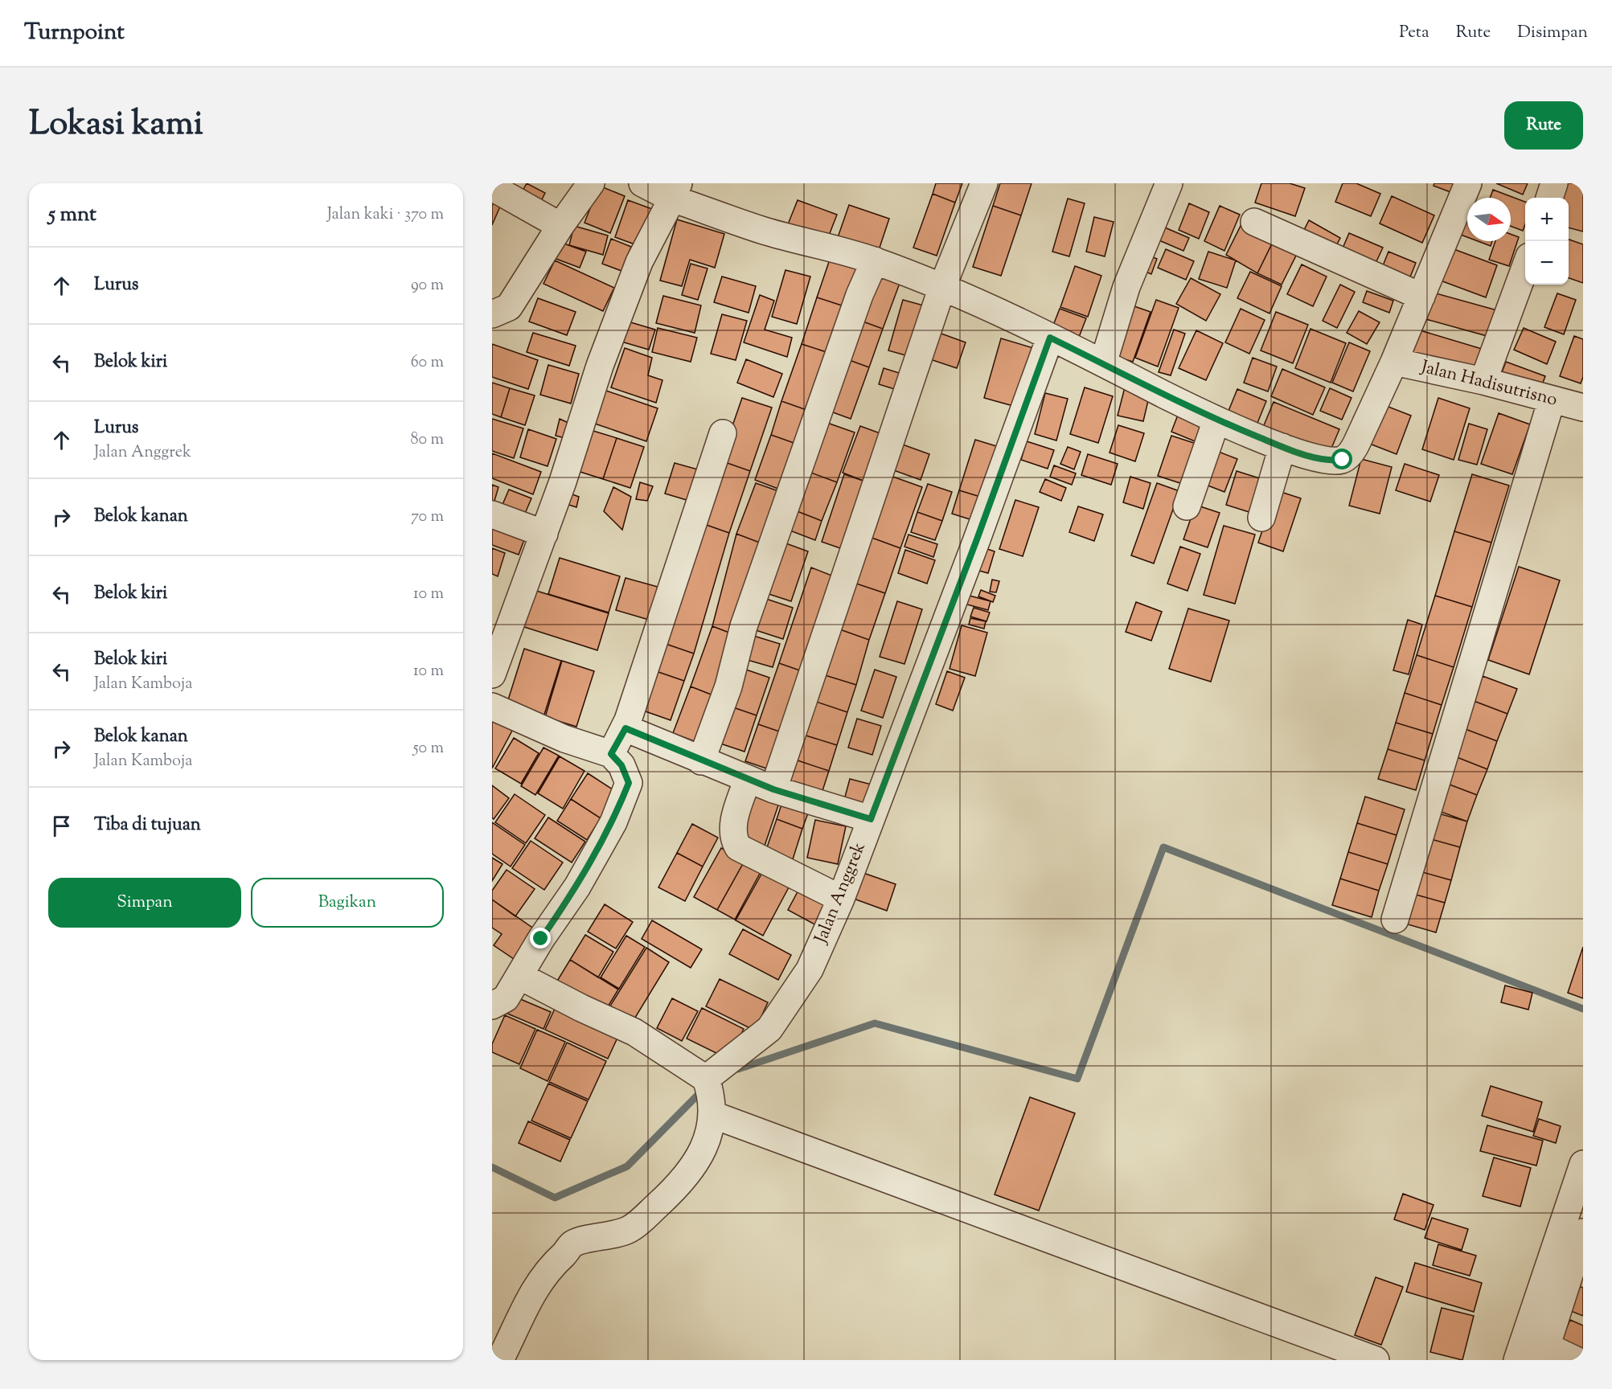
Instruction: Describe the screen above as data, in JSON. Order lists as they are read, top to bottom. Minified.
{"streets":{"street":["Jalan Hadisutrisno","Jalan Anggrek"]},"north":"right","page":{"header":"Turnpoint","nav":["Peta","Rute","Disimpan"],"title":"Lokasi kami","buttons":["Rute",["Simpan","Bagikan"]],"heading":["5 mnt","Jalan kaki · 370 m"],"map_buttons":["+","−"],"list":[["Lurus","90 m"],["Belok kiri","60 m"],["Lurus","Jalan Anggrek","80 m"],["Belok kanan","70 m"],["Belok kiri","10 m"],["Belok kiri","Jalan Kamboja","10 m"],["Belok kanan","Jalan Kamboja","50 m"],"Tiba di tujuan"]}}
